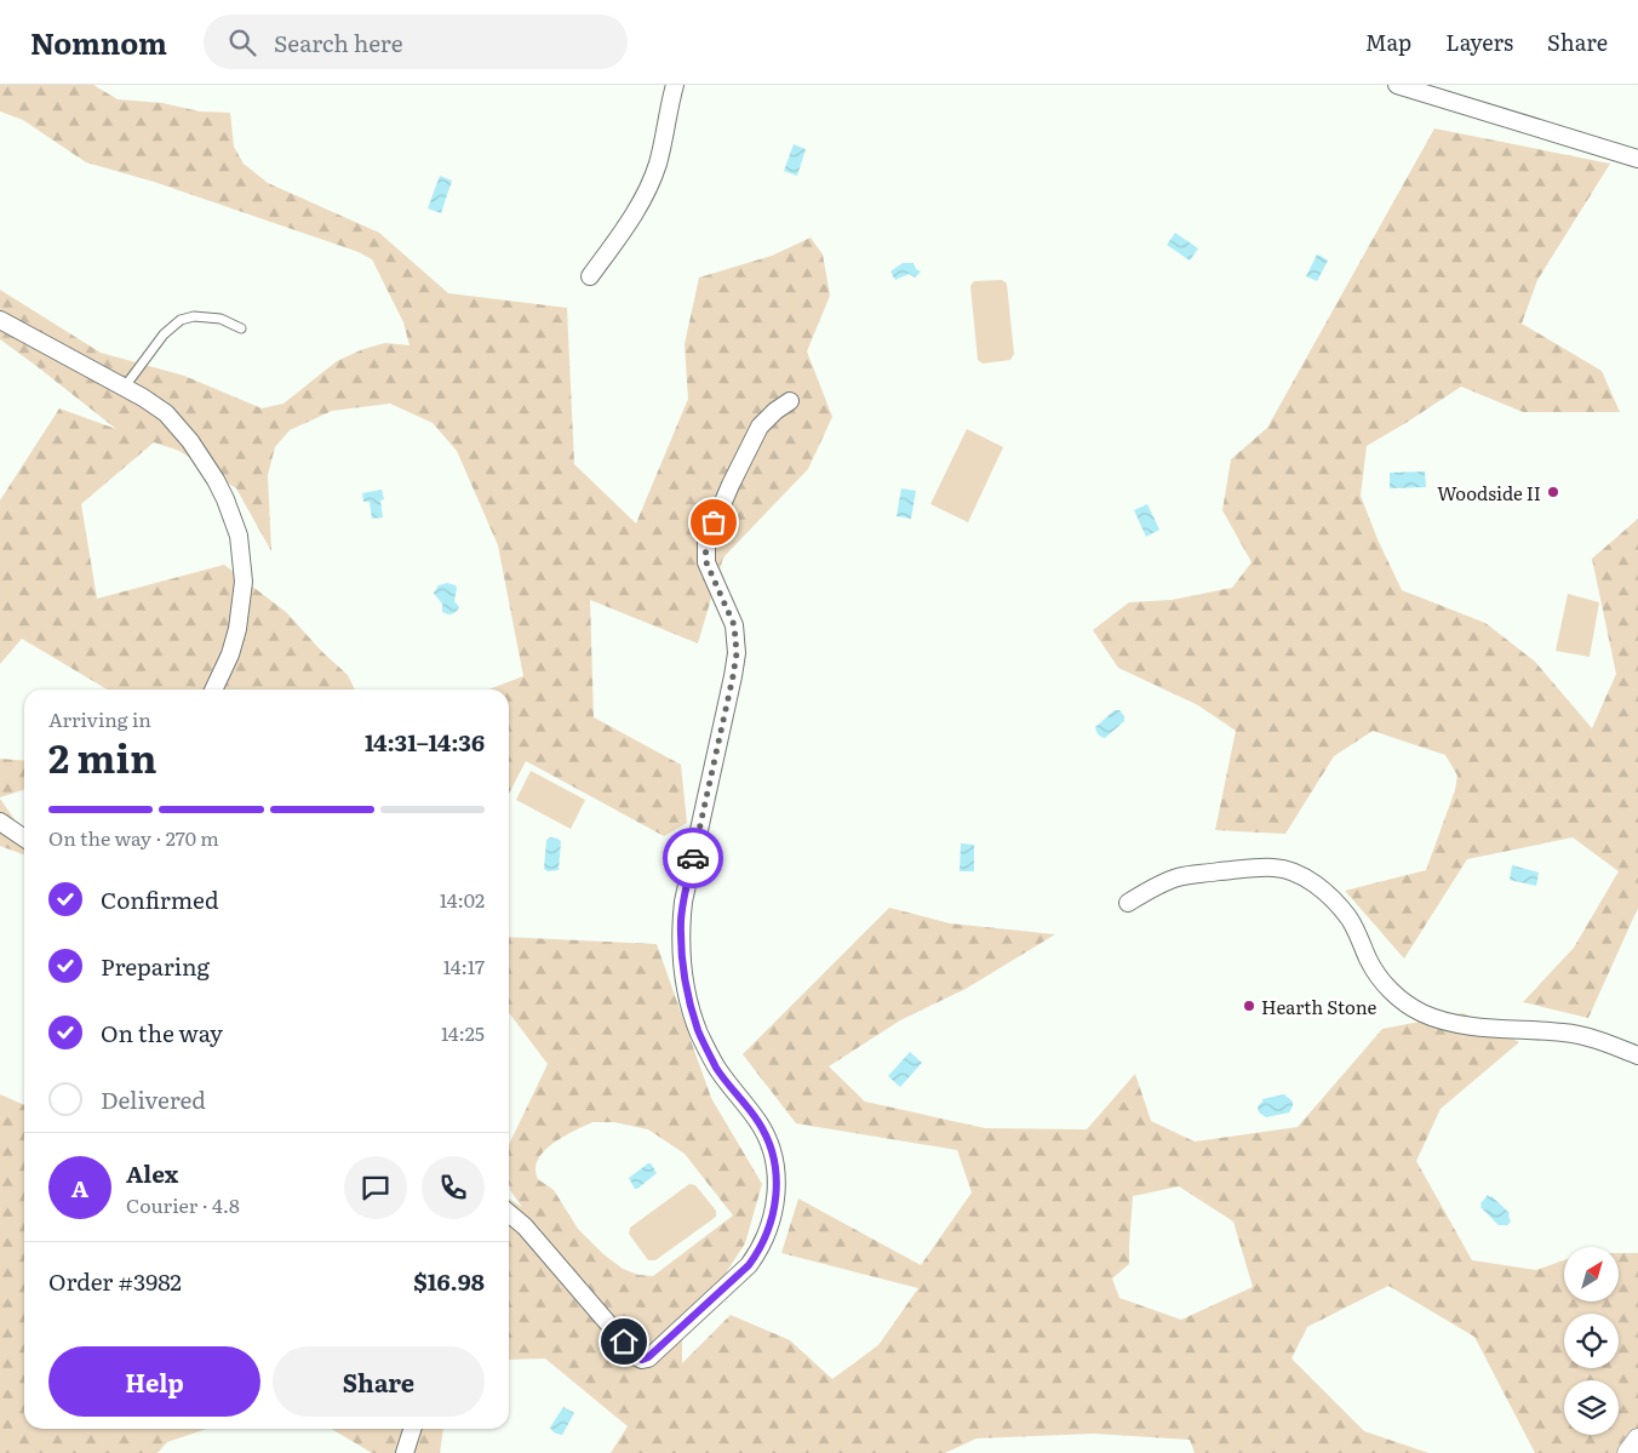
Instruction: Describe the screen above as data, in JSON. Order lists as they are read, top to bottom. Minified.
{"places":["Woodside II","Hearth Stone"],"north":"top right","page":{"header":"Nomnom","search":"Search here","nav":["Map","Layers","Share"],"heading":["2 min","Arriving in","14:31–14:36"],"panel":["Alex","Courier · 4.8","Order #3982","$16.98"],"bar":"On the way · 270 m","list":[["Confirmed","14:02"],["Preparing","14:17"],["On the way","14:25"],"Delivered"],"round":"A","buttons":["Help","Share"]}}
